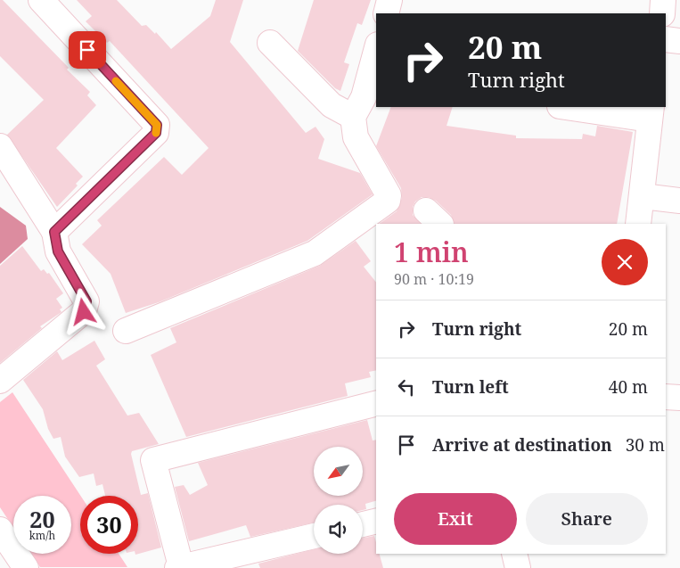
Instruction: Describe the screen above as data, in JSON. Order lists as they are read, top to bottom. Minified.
{"north":"bottom left","page":{"turn":["20 m","Turn right"],"heading":["1 min","90 m · 10:19"],"list":[{"name":"Turn right","value":"20 m"},{"name":"Turn left","value":"40 m"},{"name":"Arrive at destination","value":"30 m"}],"buttons":["Exit","Share"],"speed":"20 km/h","limit":"30"}}
